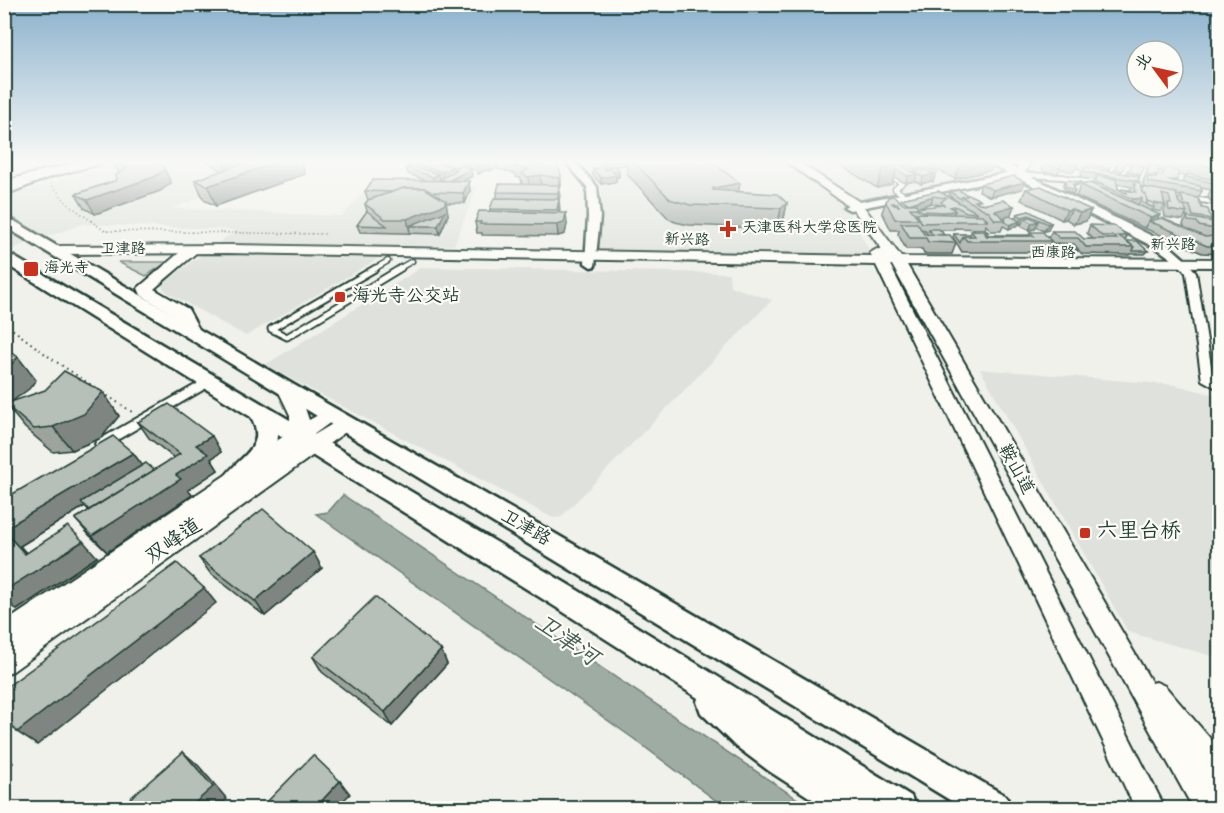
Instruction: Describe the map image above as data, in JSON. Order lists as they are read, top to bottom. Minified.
{"streets":{"highway":["卫津路"],"main road":["新兴路","西康路","鞍山道","双峰道"]},"crossings":[["新兴路","西康路"],["卫津路","双峰道"],["西康路","鞍山道"]],"water":["卫津河"],"places":{"health":["天津医科大学总医院"],"transit":["海光寺","海光寺公交站","六里台桥"]},"north":"top left"}
